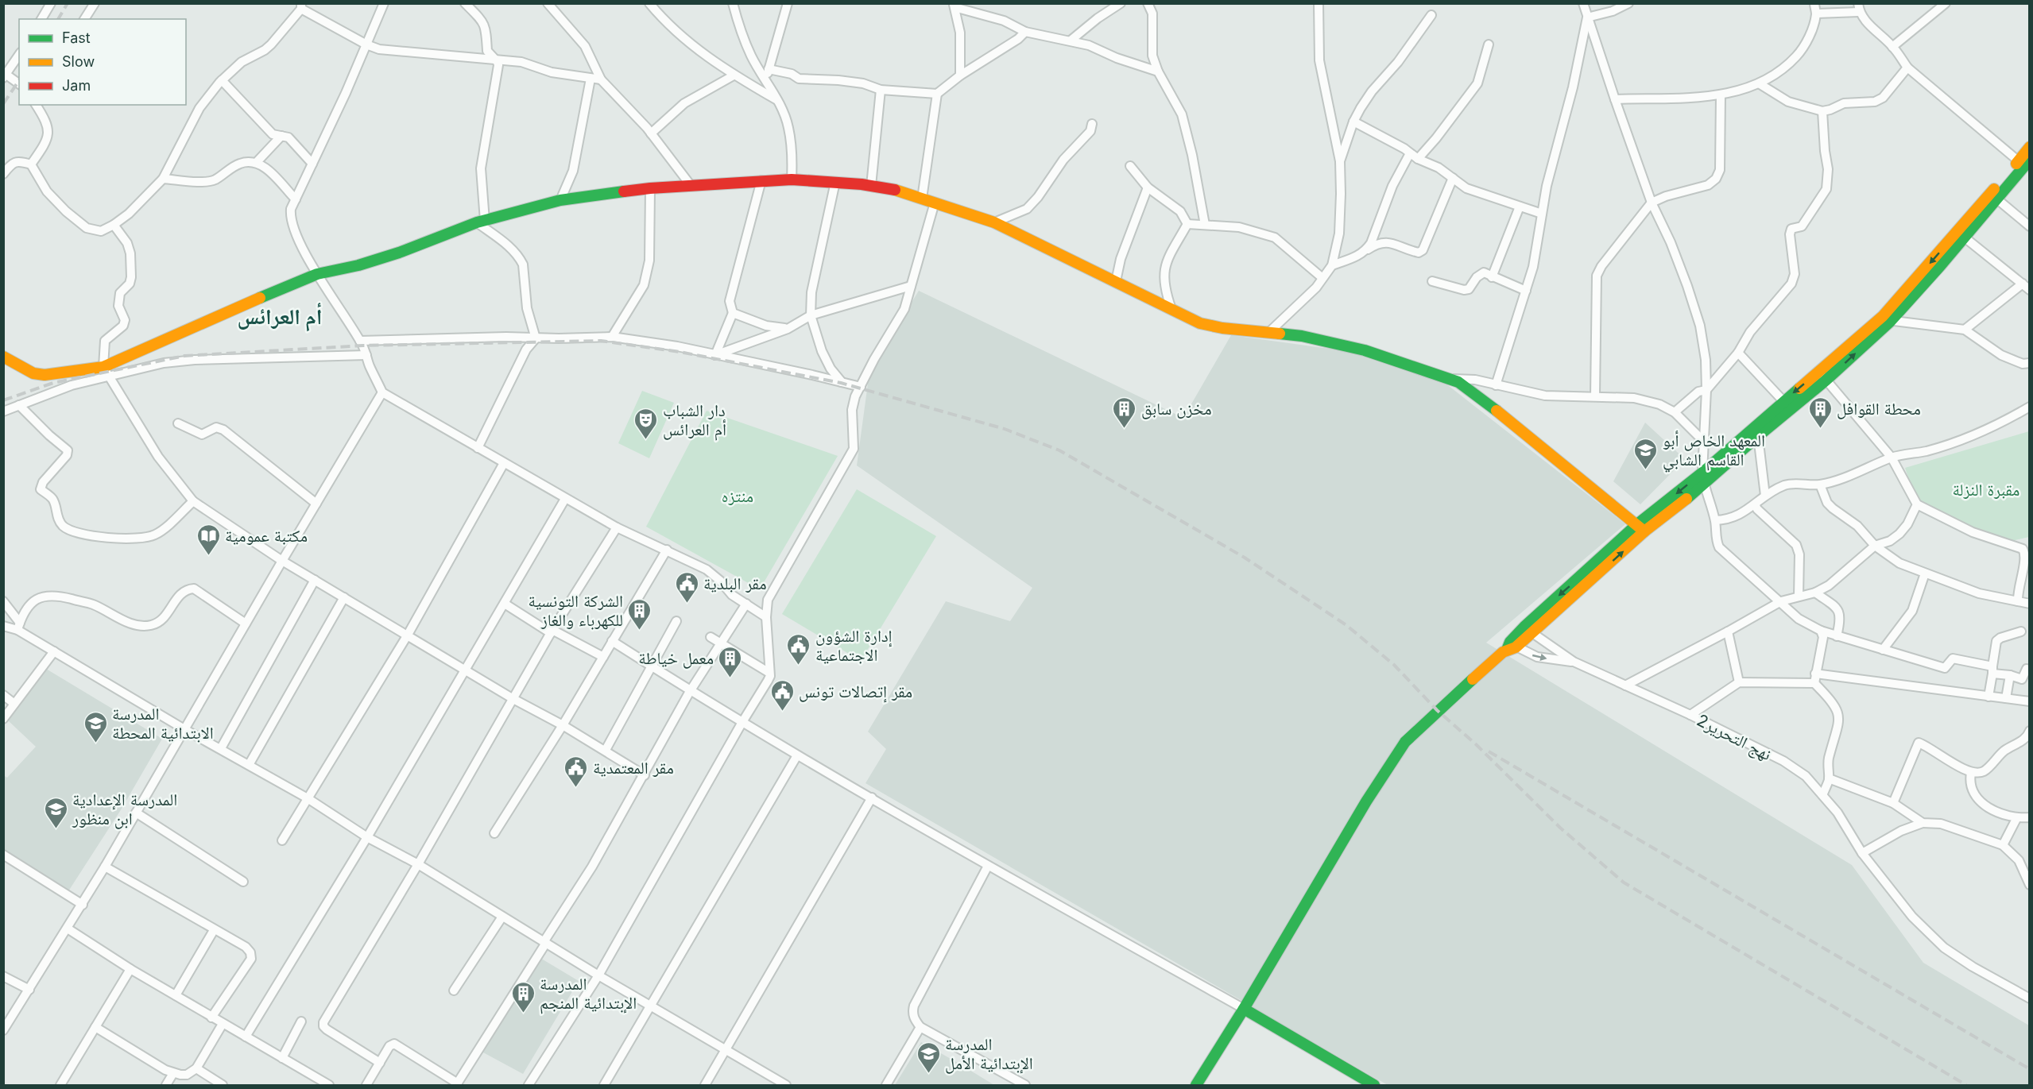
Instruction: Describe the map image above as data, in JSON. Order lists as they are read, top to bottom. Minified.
{"streets":{"street":["نهج التحرير2"]},"districts":["أم العرائس"],"parks":["مقبرة النزلة","منتزه"],"places":{"building":["مخزن سابق","محطة القوافل","الشركة التونسية للكهرباء والغاز","معمل خياطة","المدرسة الإبتدائية المنجم"],"theatre":["دار الشباب أم العرائس"],"school or university":["المعهد الخاص أبو القاسم الشابي","المدرسة الابتدائية المحطة","المدرسة الإعدادية ابن منظور","المدرسة الإبتدائية الأمل"],"library":["مكتبة عمومية"],"public building":["مقر البلدية","إدارة الشؤون الاجتماعية","مقر إتصالات تونس","مقر المعتمدية"]},"legend":["Fast","Slow","Jam"]}
